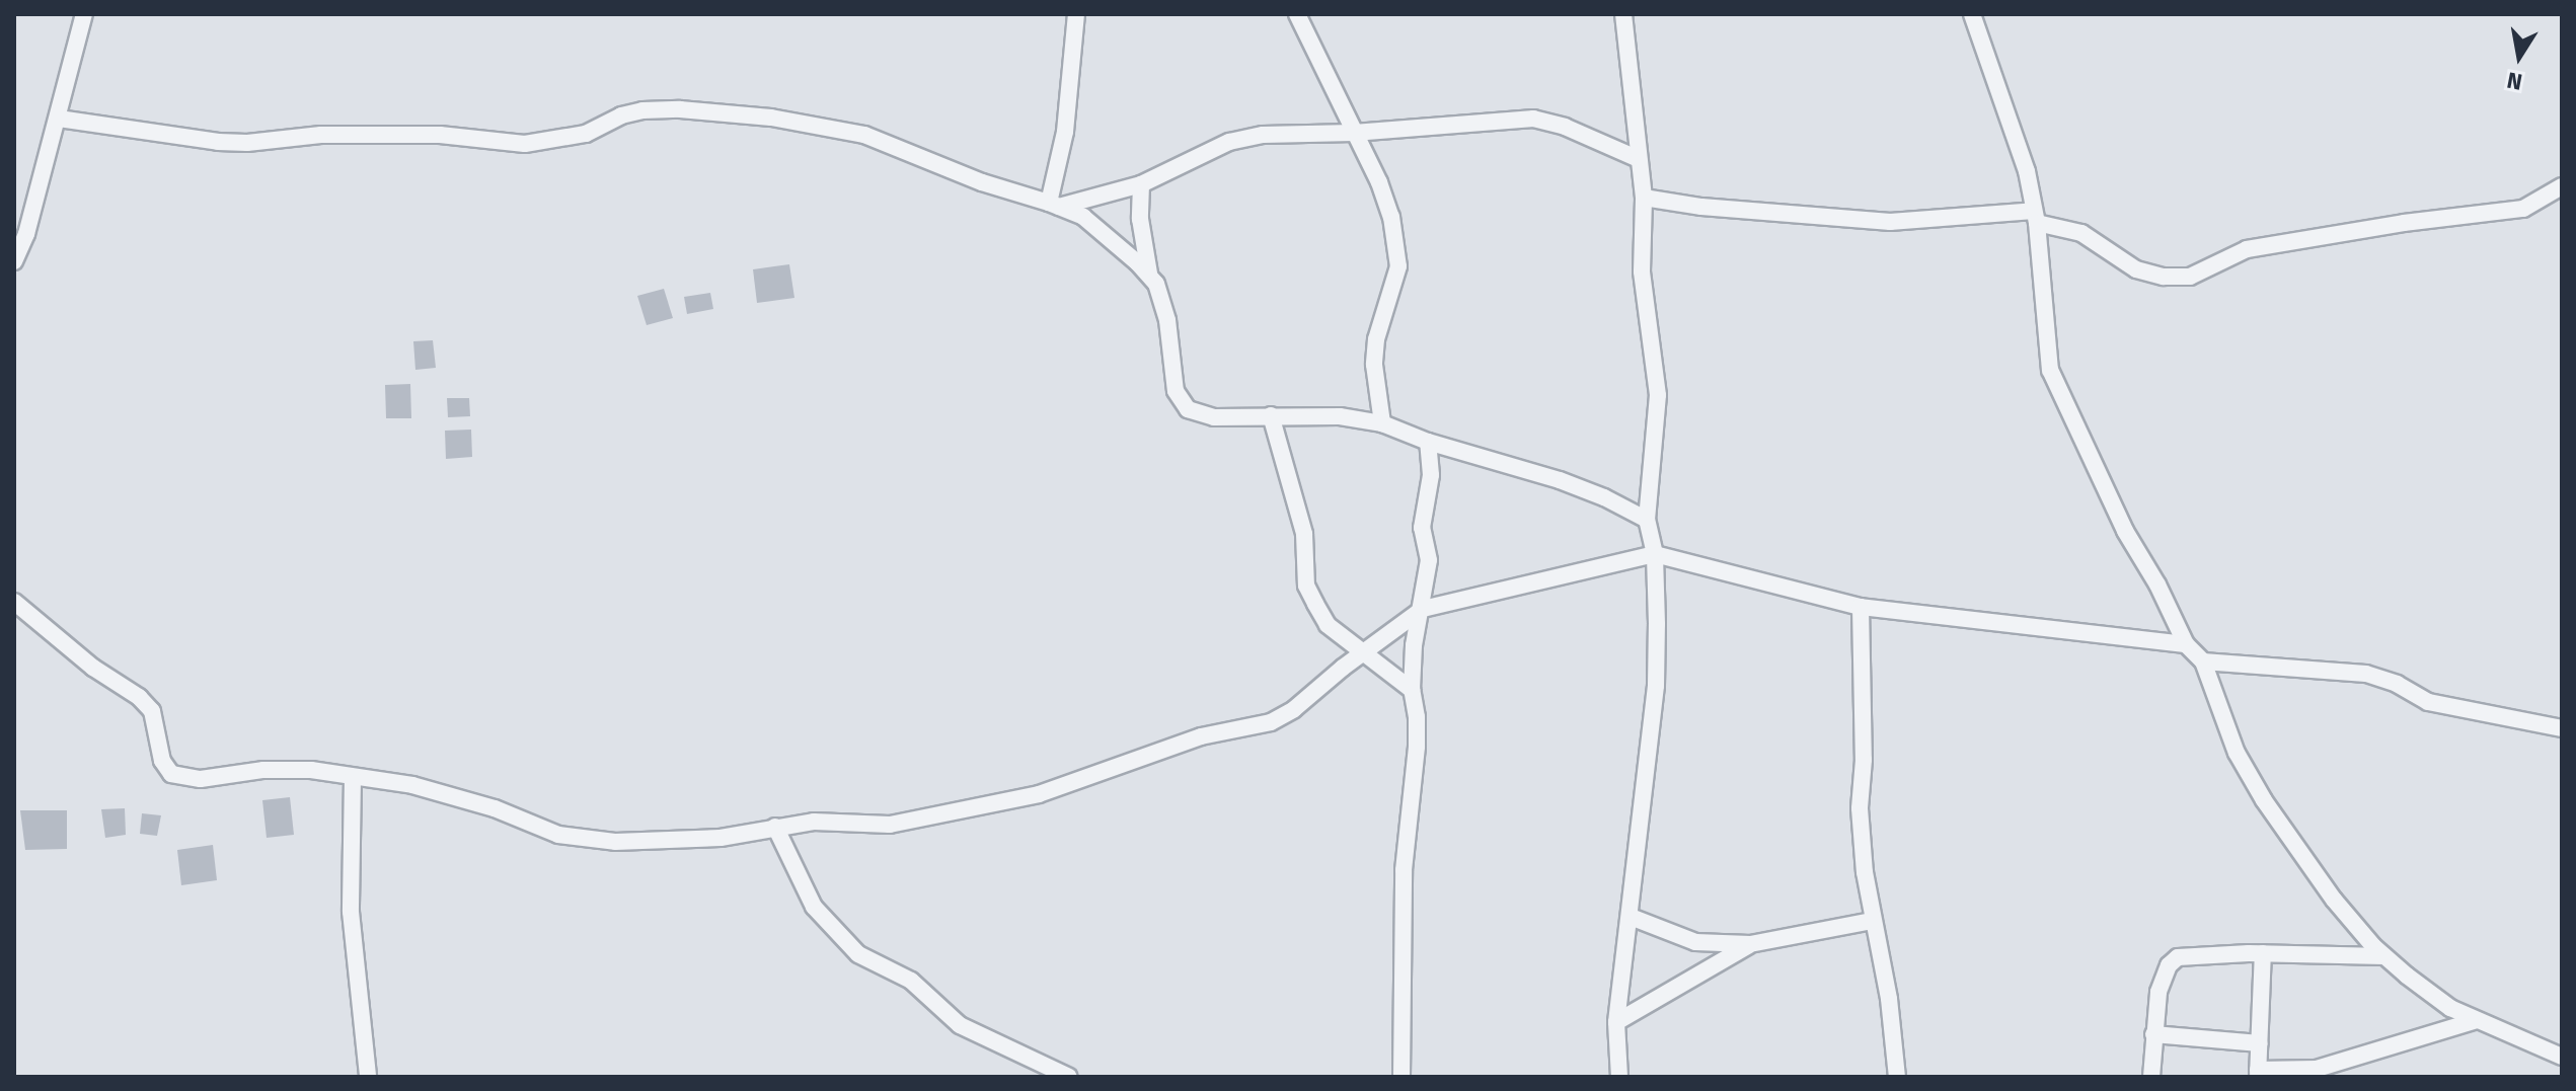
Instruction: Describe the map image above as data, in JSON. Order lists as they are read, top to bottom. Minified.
{"north":"bottom"}
